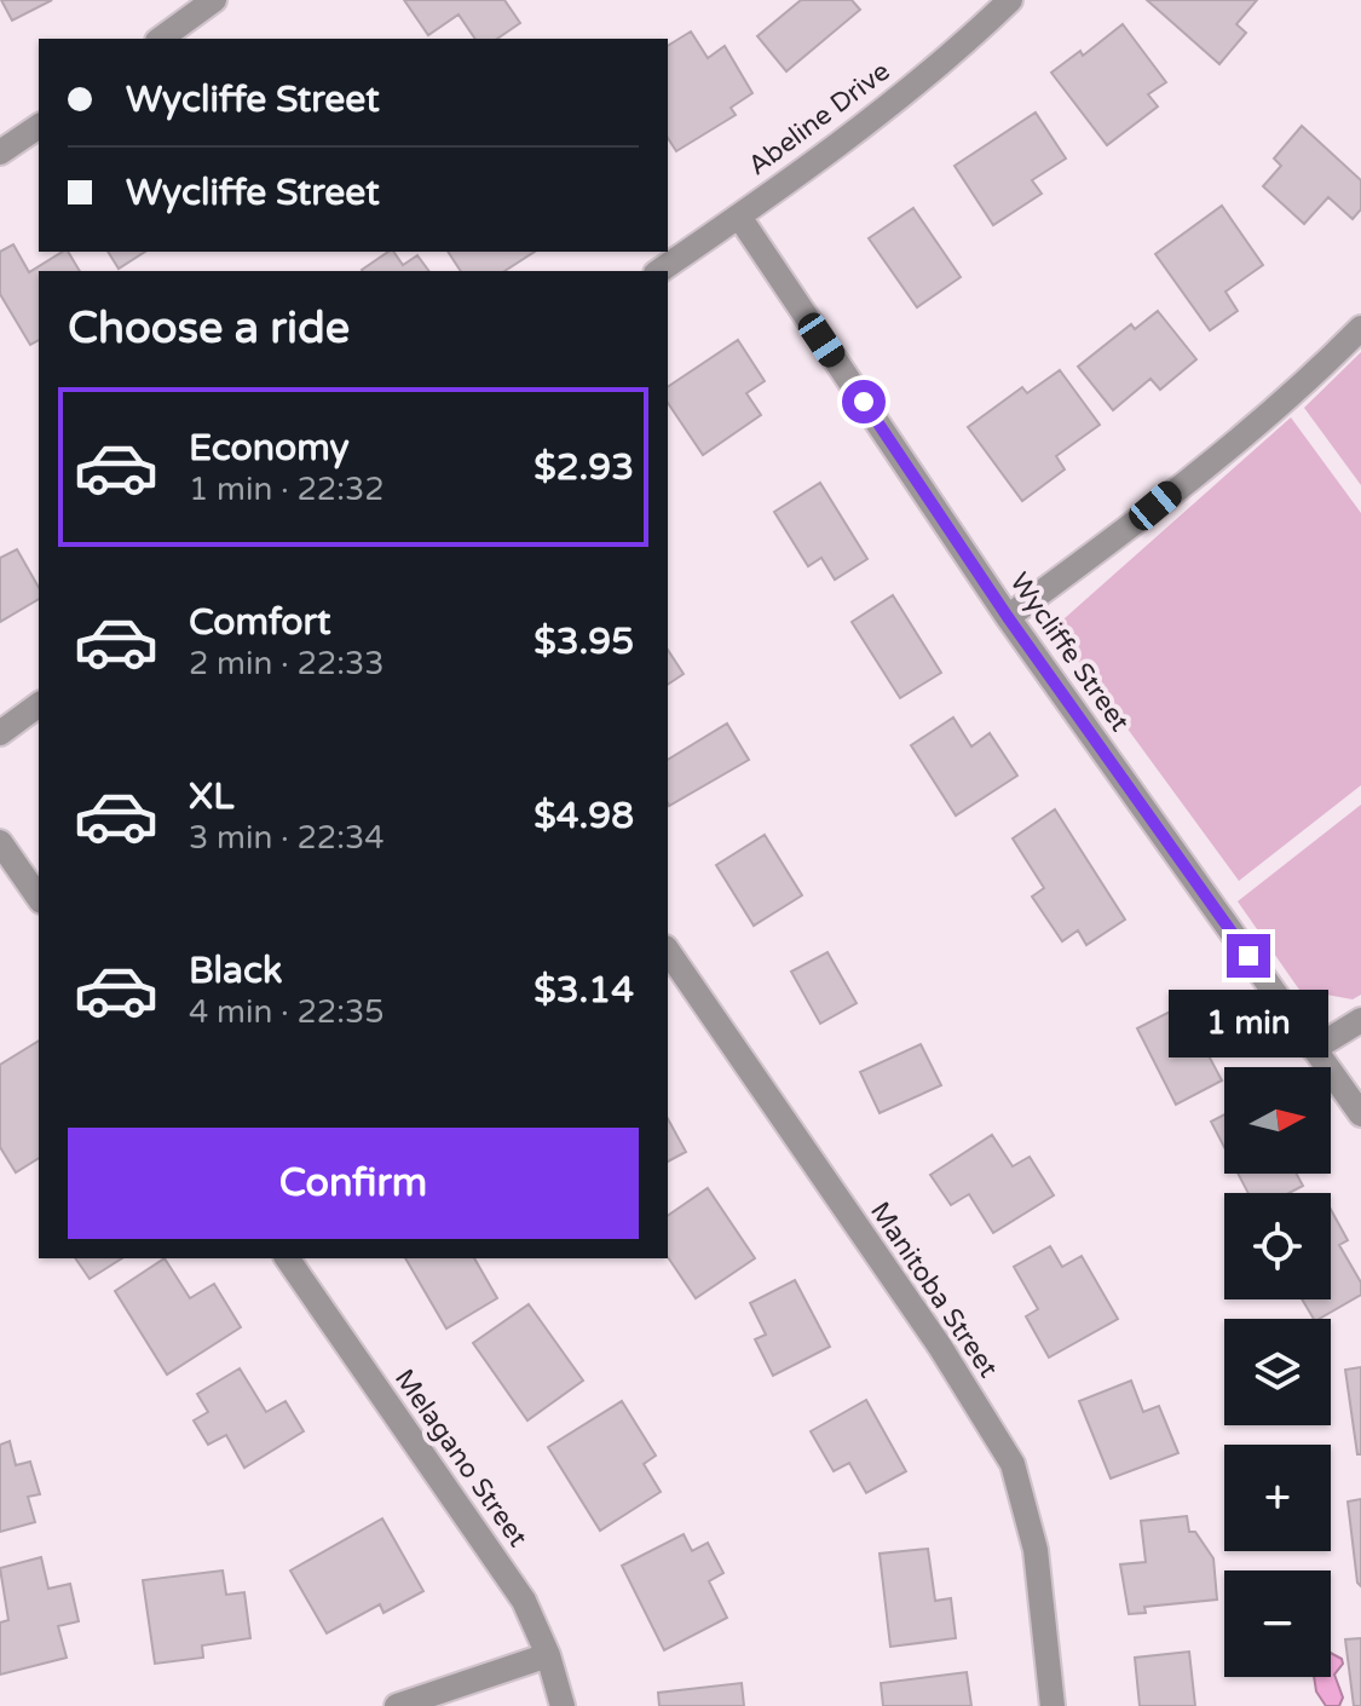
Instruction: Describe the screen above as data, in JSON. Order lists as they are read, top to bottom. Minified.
{"streets":{"street":["Abeline Drive","Wycliffe Street","Manitoba Street","Melagano Street"]},"crossings":[["Abeline Drive","Wycliffe Street"]],"north":"right","page":{"banner":["Wycliffe Street","Wycliffe Street"],"heading":"Choose a ride","list":[{"name":"Economy","note":"1 min · 22:32","value":"$2.93"},{"name":"Comfort","note":"2 min · 22:33","value":"$3.95"},{"name":"XL","note":"3 min · 22:34","value":"$4.98"},{"name":"Black","note":"4 min · 22:35","value":"$3.14"}],"bubble":"1 min","map_buttons":["+","−"],"buttons":"Confirm"}}
